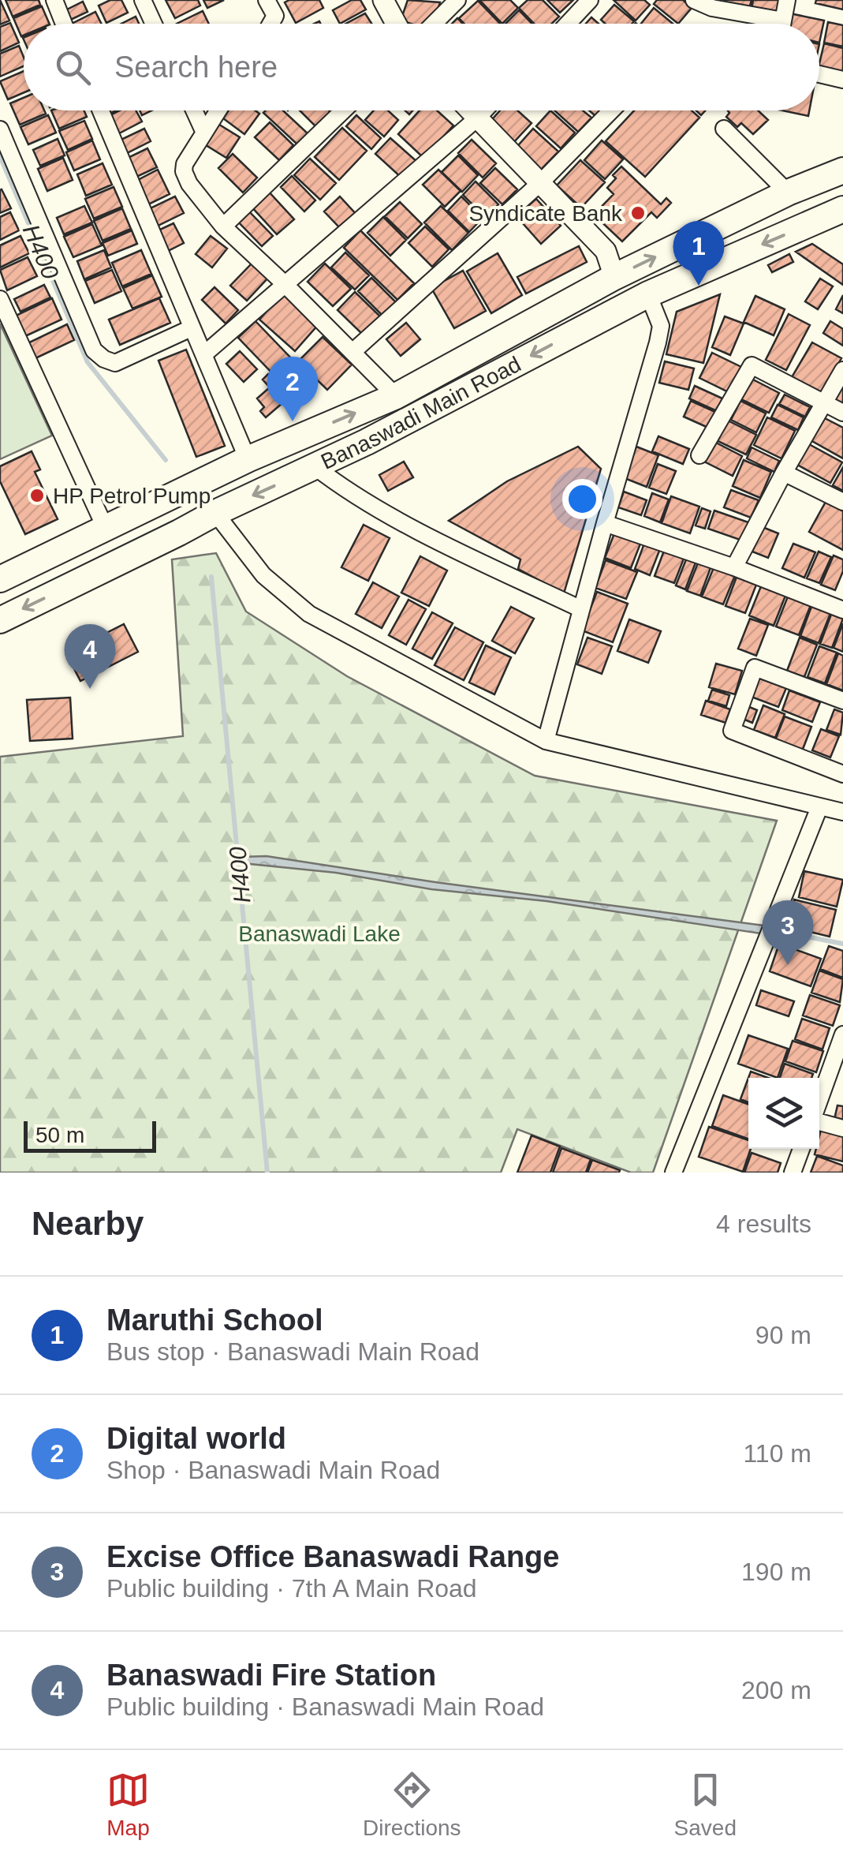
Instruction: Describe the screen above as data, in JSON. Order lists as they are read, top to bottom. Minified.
{"streets":{"main road":["Banaswadi Main Road"]},"water":["H400"],"parks":["Banaswadi Lake"],"places":["Syndicate Bank","HP Petrol Pump"],"scale_bar":"50 m","page":{"search":"Search here","pins":["1","2","4","3"],"scale":"50 m","heading":["Nearby","4 results"],"list":[{"mark":"1","name":"Maruthi School","note":"Bus stop · Banaswadi Main Road","value":"90 m"},{"mark":"2","name":"Digital world","note":"Shop · Banaswadi Main Road","value":"110 m"},{"mark":"3","name":"Excise Office Banaswadi Range","note":"Public building · 7th A Main Road","value":"190 m"},{"mark":"4","name":"Banaswadi Fire Station","note":"Public building · Banaswadi Main Road","value":"200 m"}],"nav":["Map","Directions","Saved"]}}
